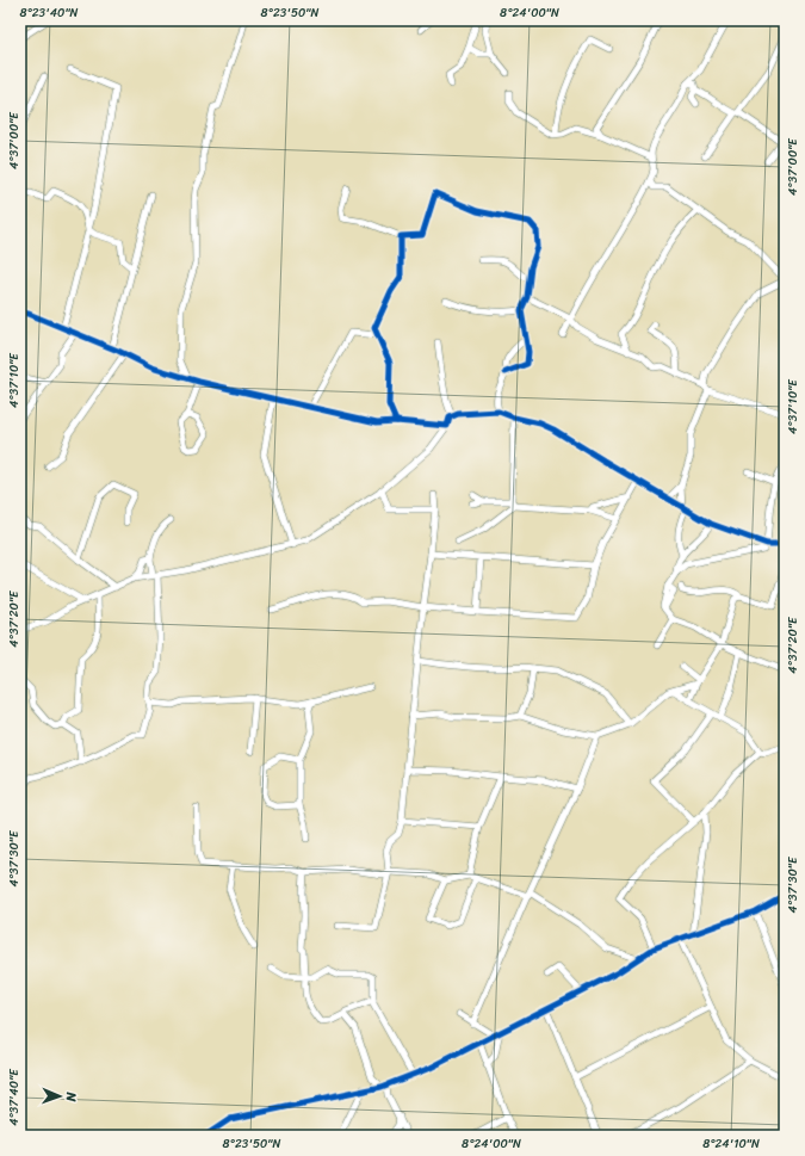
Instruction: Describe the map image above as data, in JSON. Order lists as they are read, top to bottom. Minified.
{"north":"right","coordinates":["8°23'40\"N","8°23'50\"N","8°24'00\"N","4°37'00\"E","4°37'10\"E","4°37'20\"E","4°37'30\"E","4°37'40\"E","8°24'10\"N"]}
